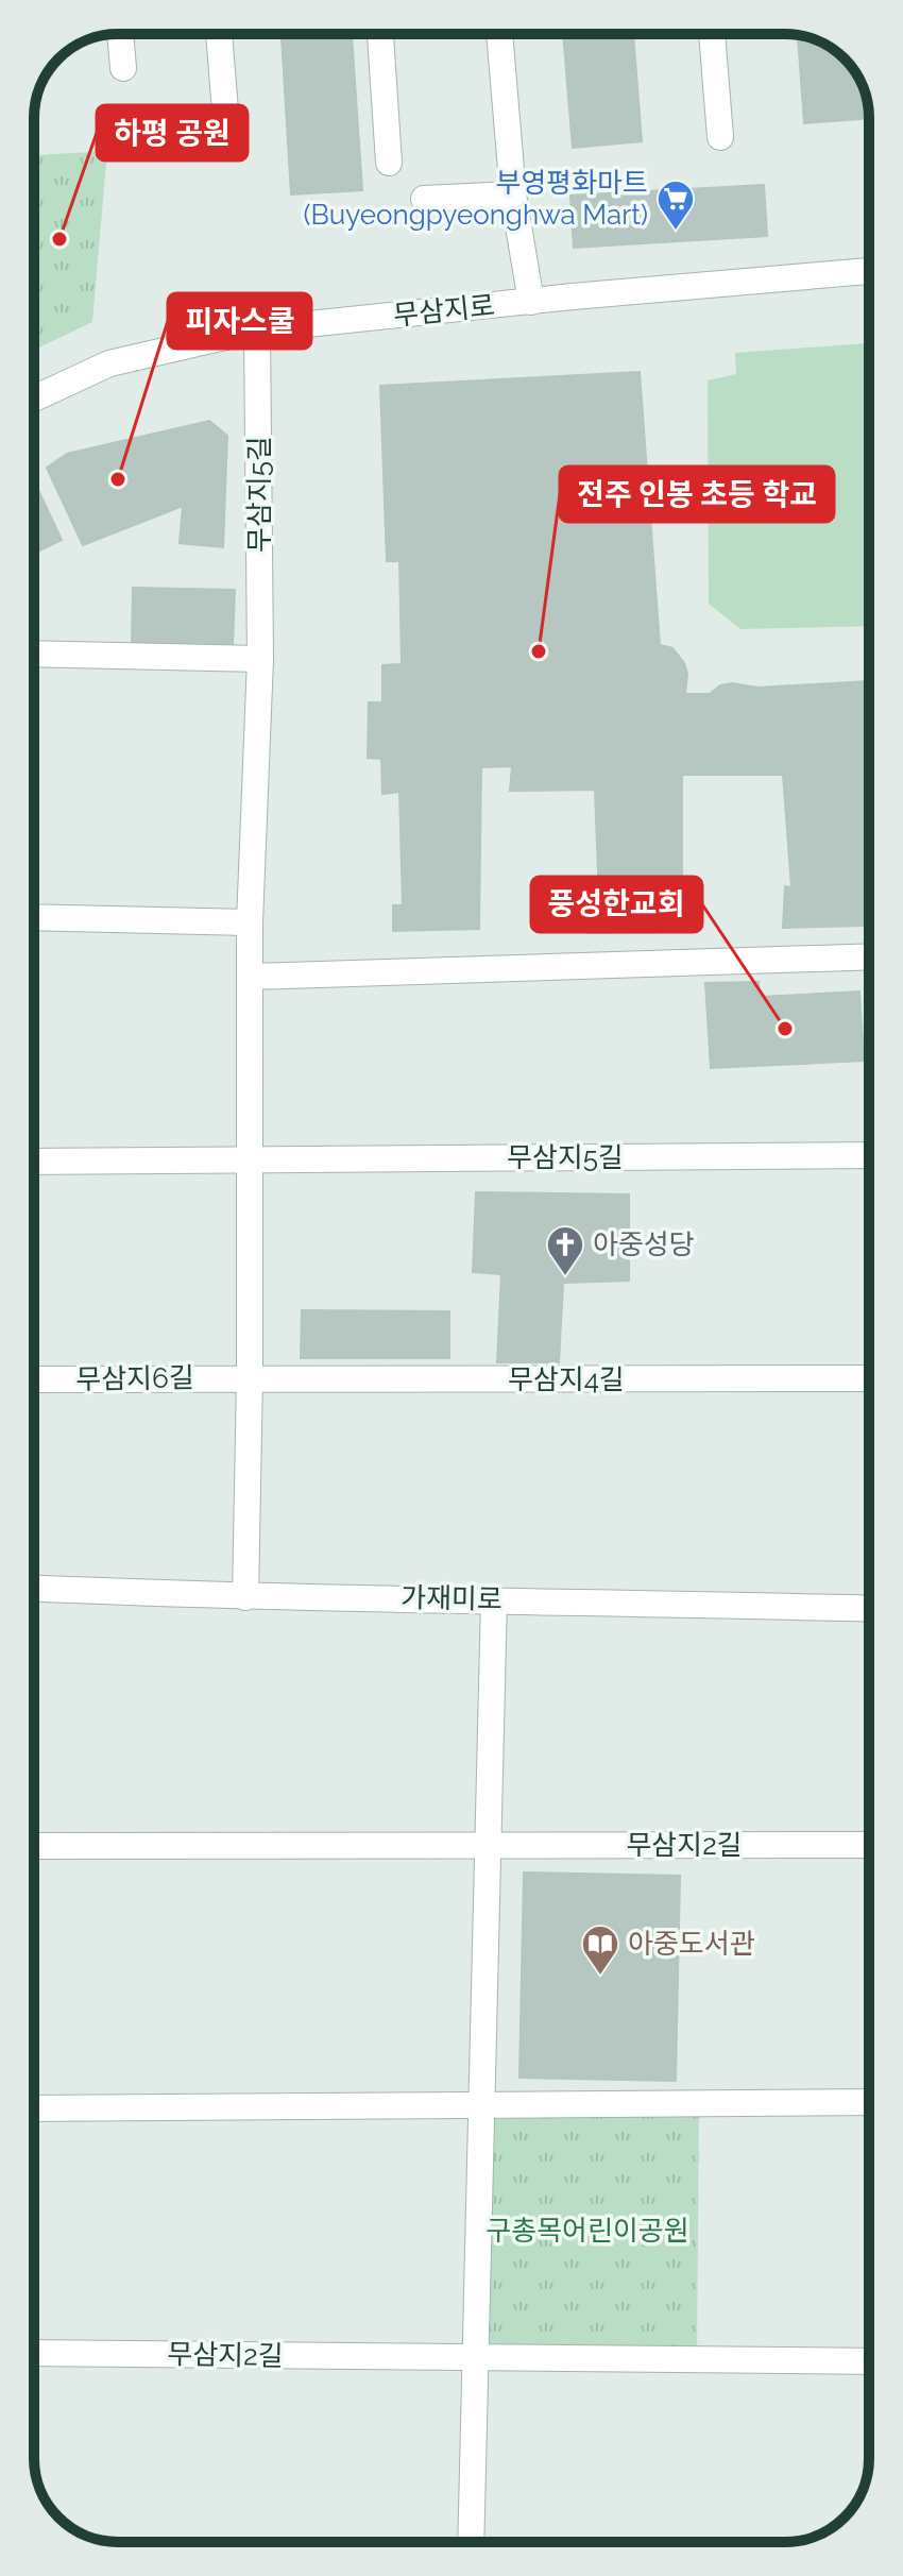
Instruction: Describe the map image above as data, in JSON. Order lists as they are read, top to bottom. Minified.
{"streets":{"street":["무삼지로","무삼지5길","무삼지6길","무삼지4길","가재미로","무삼지2길"]},"crossings":[["무삼지로","무삼지5길"],["무삼지5길","무삼지6길"],["무삼지5길","무삼지4길"],["무삼지5길","가재미로"],["무삼지6길","무삼지4길"]],"parks":["구총목어린이공원"],"places":{"supermarket":["부영평화마트 (Buyeongpyeonghwa Mart)"],"other":["하평 공원","피자스쿨","전주 인봉 초등 학교","풍성한교회"],"church":["아중성당"],"library":["아중도서관"]}}
